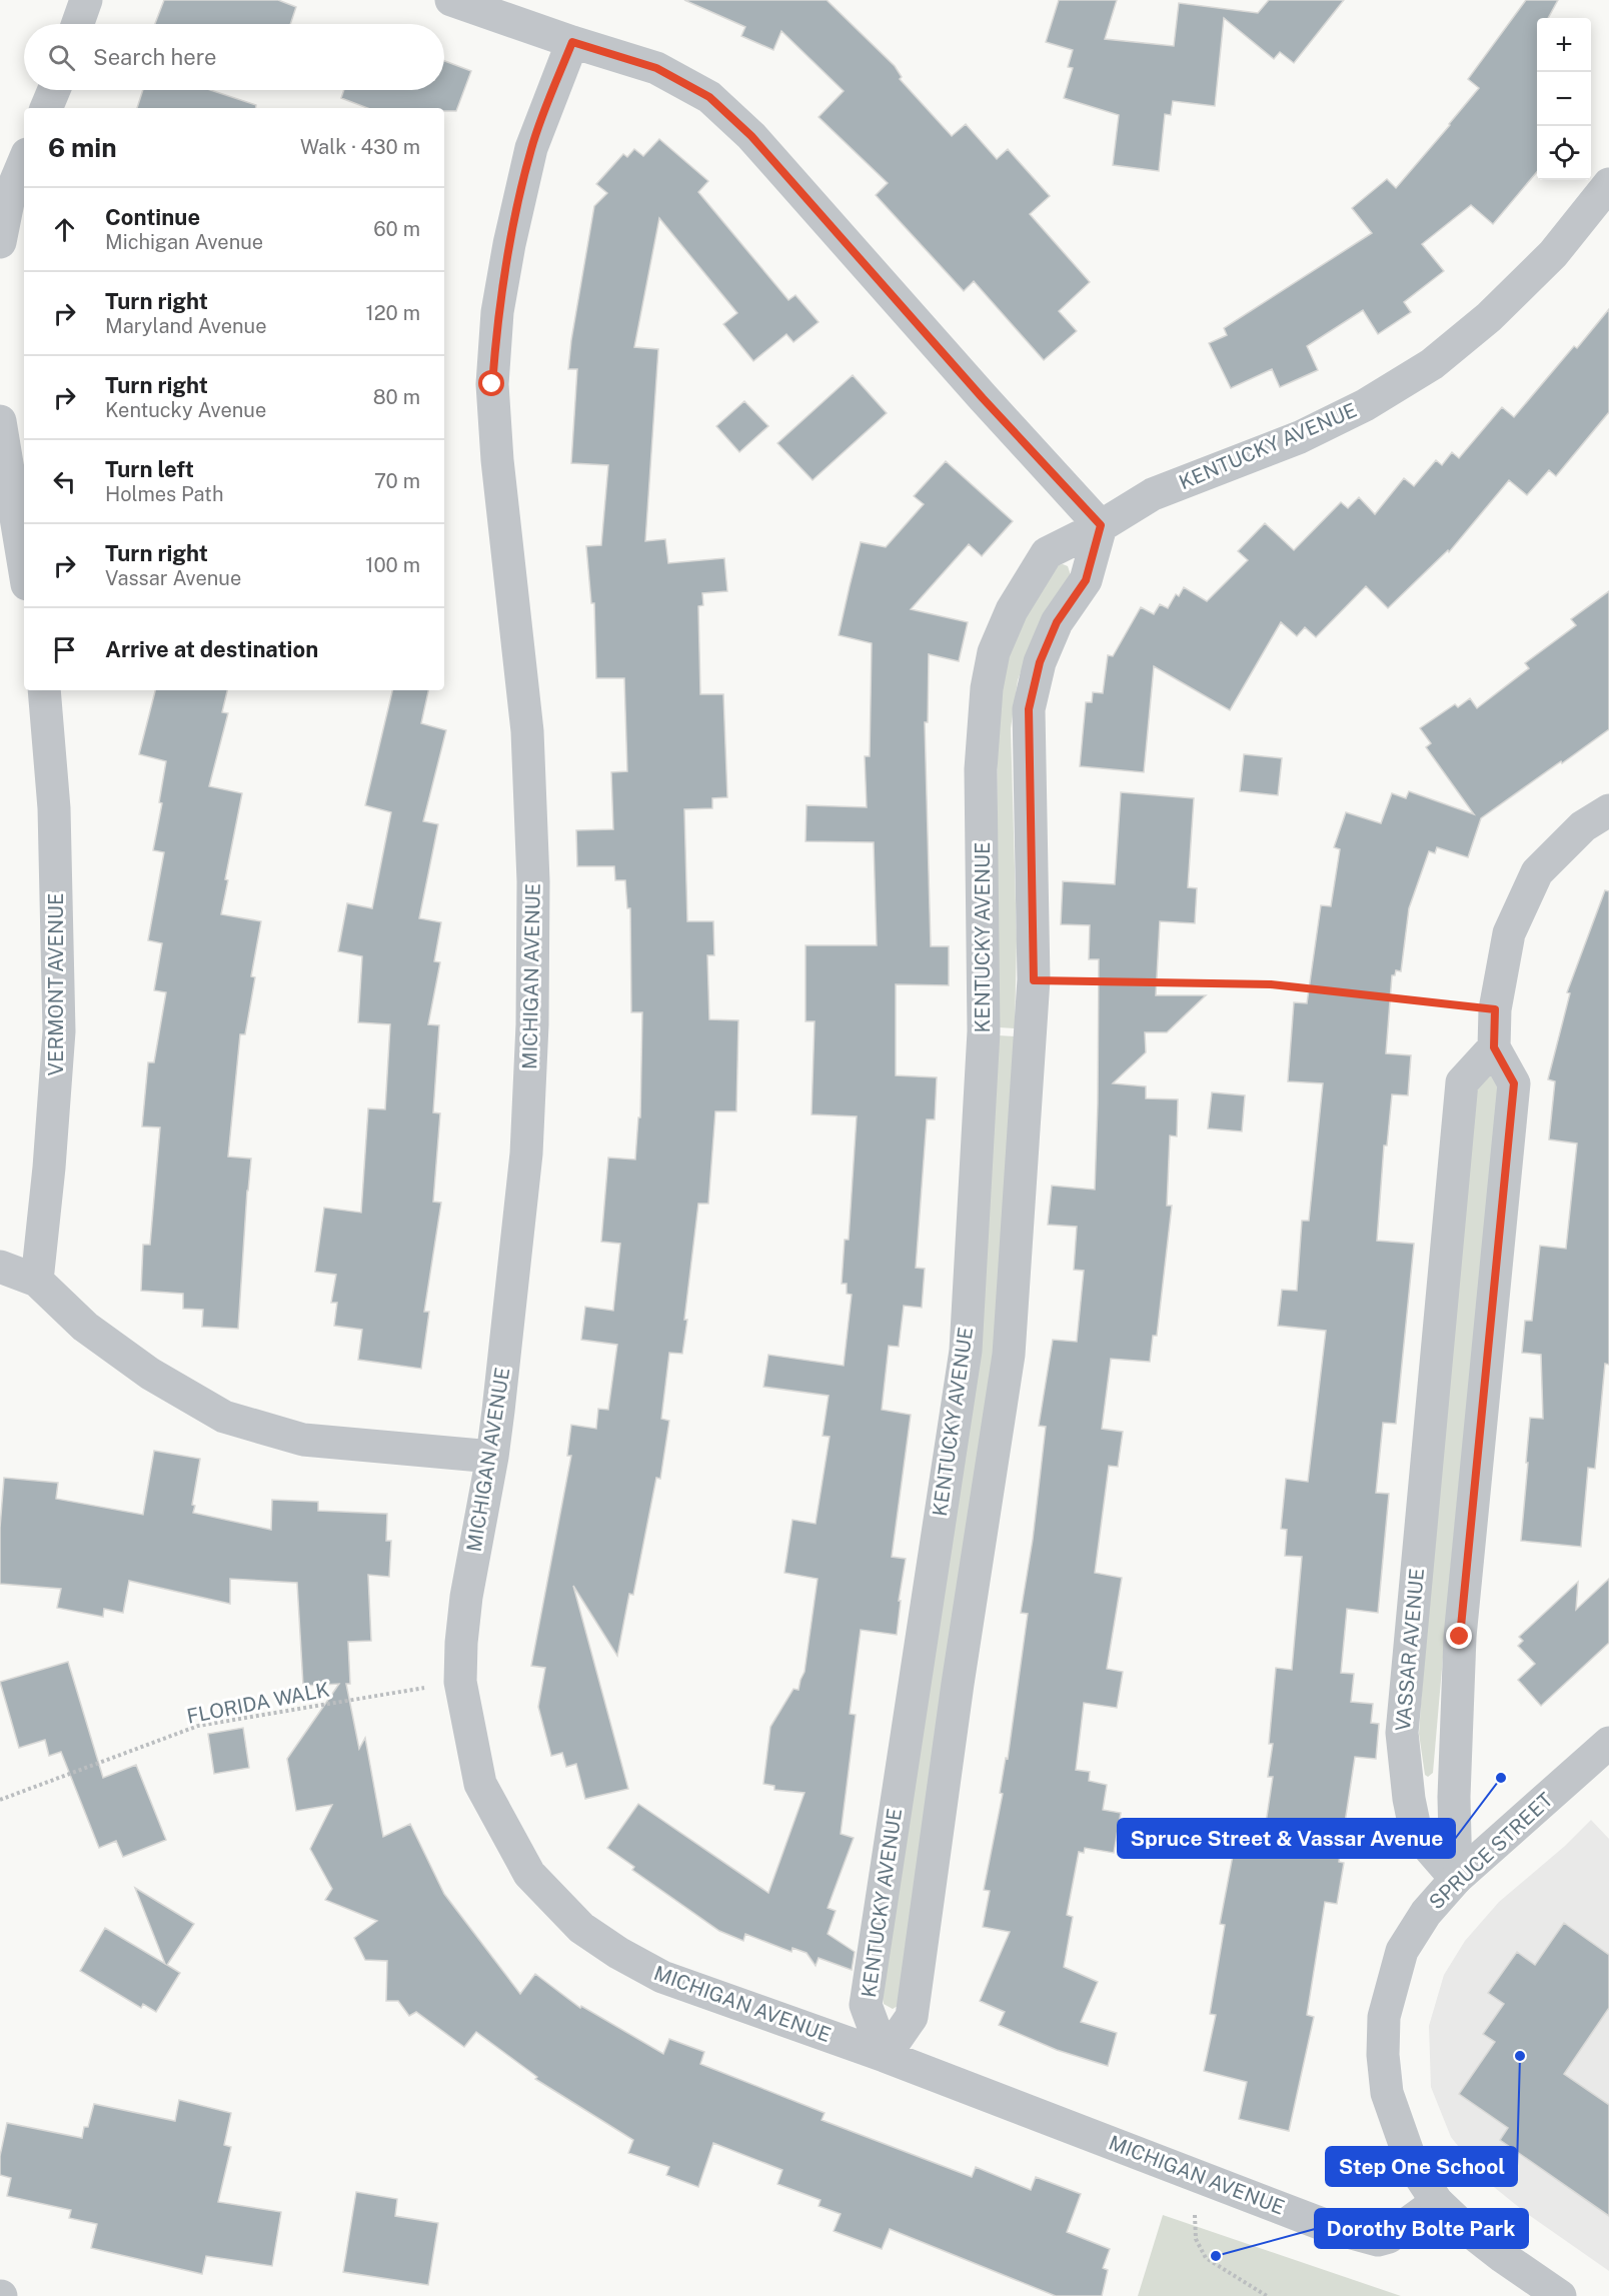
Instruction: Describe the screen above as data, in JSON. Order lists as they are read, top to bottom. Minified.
{"streets":{"street":["KENTUCKY AVENUE","MICHIGAN AVENUE","VERMONT AVENUE","VASSAR AVENUE","SPRUCE STREET"],"path":["FLORIDA WALK"]},"crossings":[["KENTUCKY AVENUE","MICHIGAN AVENUE"],["MICHIGAN AVENUE","FLORIDA WALK"],["MICHIGAN AVENUE","SPRUCE STREET"],["VASSAR AVENUE","SPRUCE STREET"]],"places":["Spruce Street & Vassar Avenue","Step One School","Dorothy Bolte Park"],"page":{"map_buttons":["+","−"],"search":"Search here","heading":["6 min","Walk · 430 m"],"list":[["Continue","Michigan Avenue","60 m"],["Turn right","Maryland Avenue","120 m"],["Turn right","Kentucky Avenue","80 m"],["Turn left","Holmes Path","70 m"],["Turn right","Vassar Avenue","100 m"],"Arrive at destination"]}}
